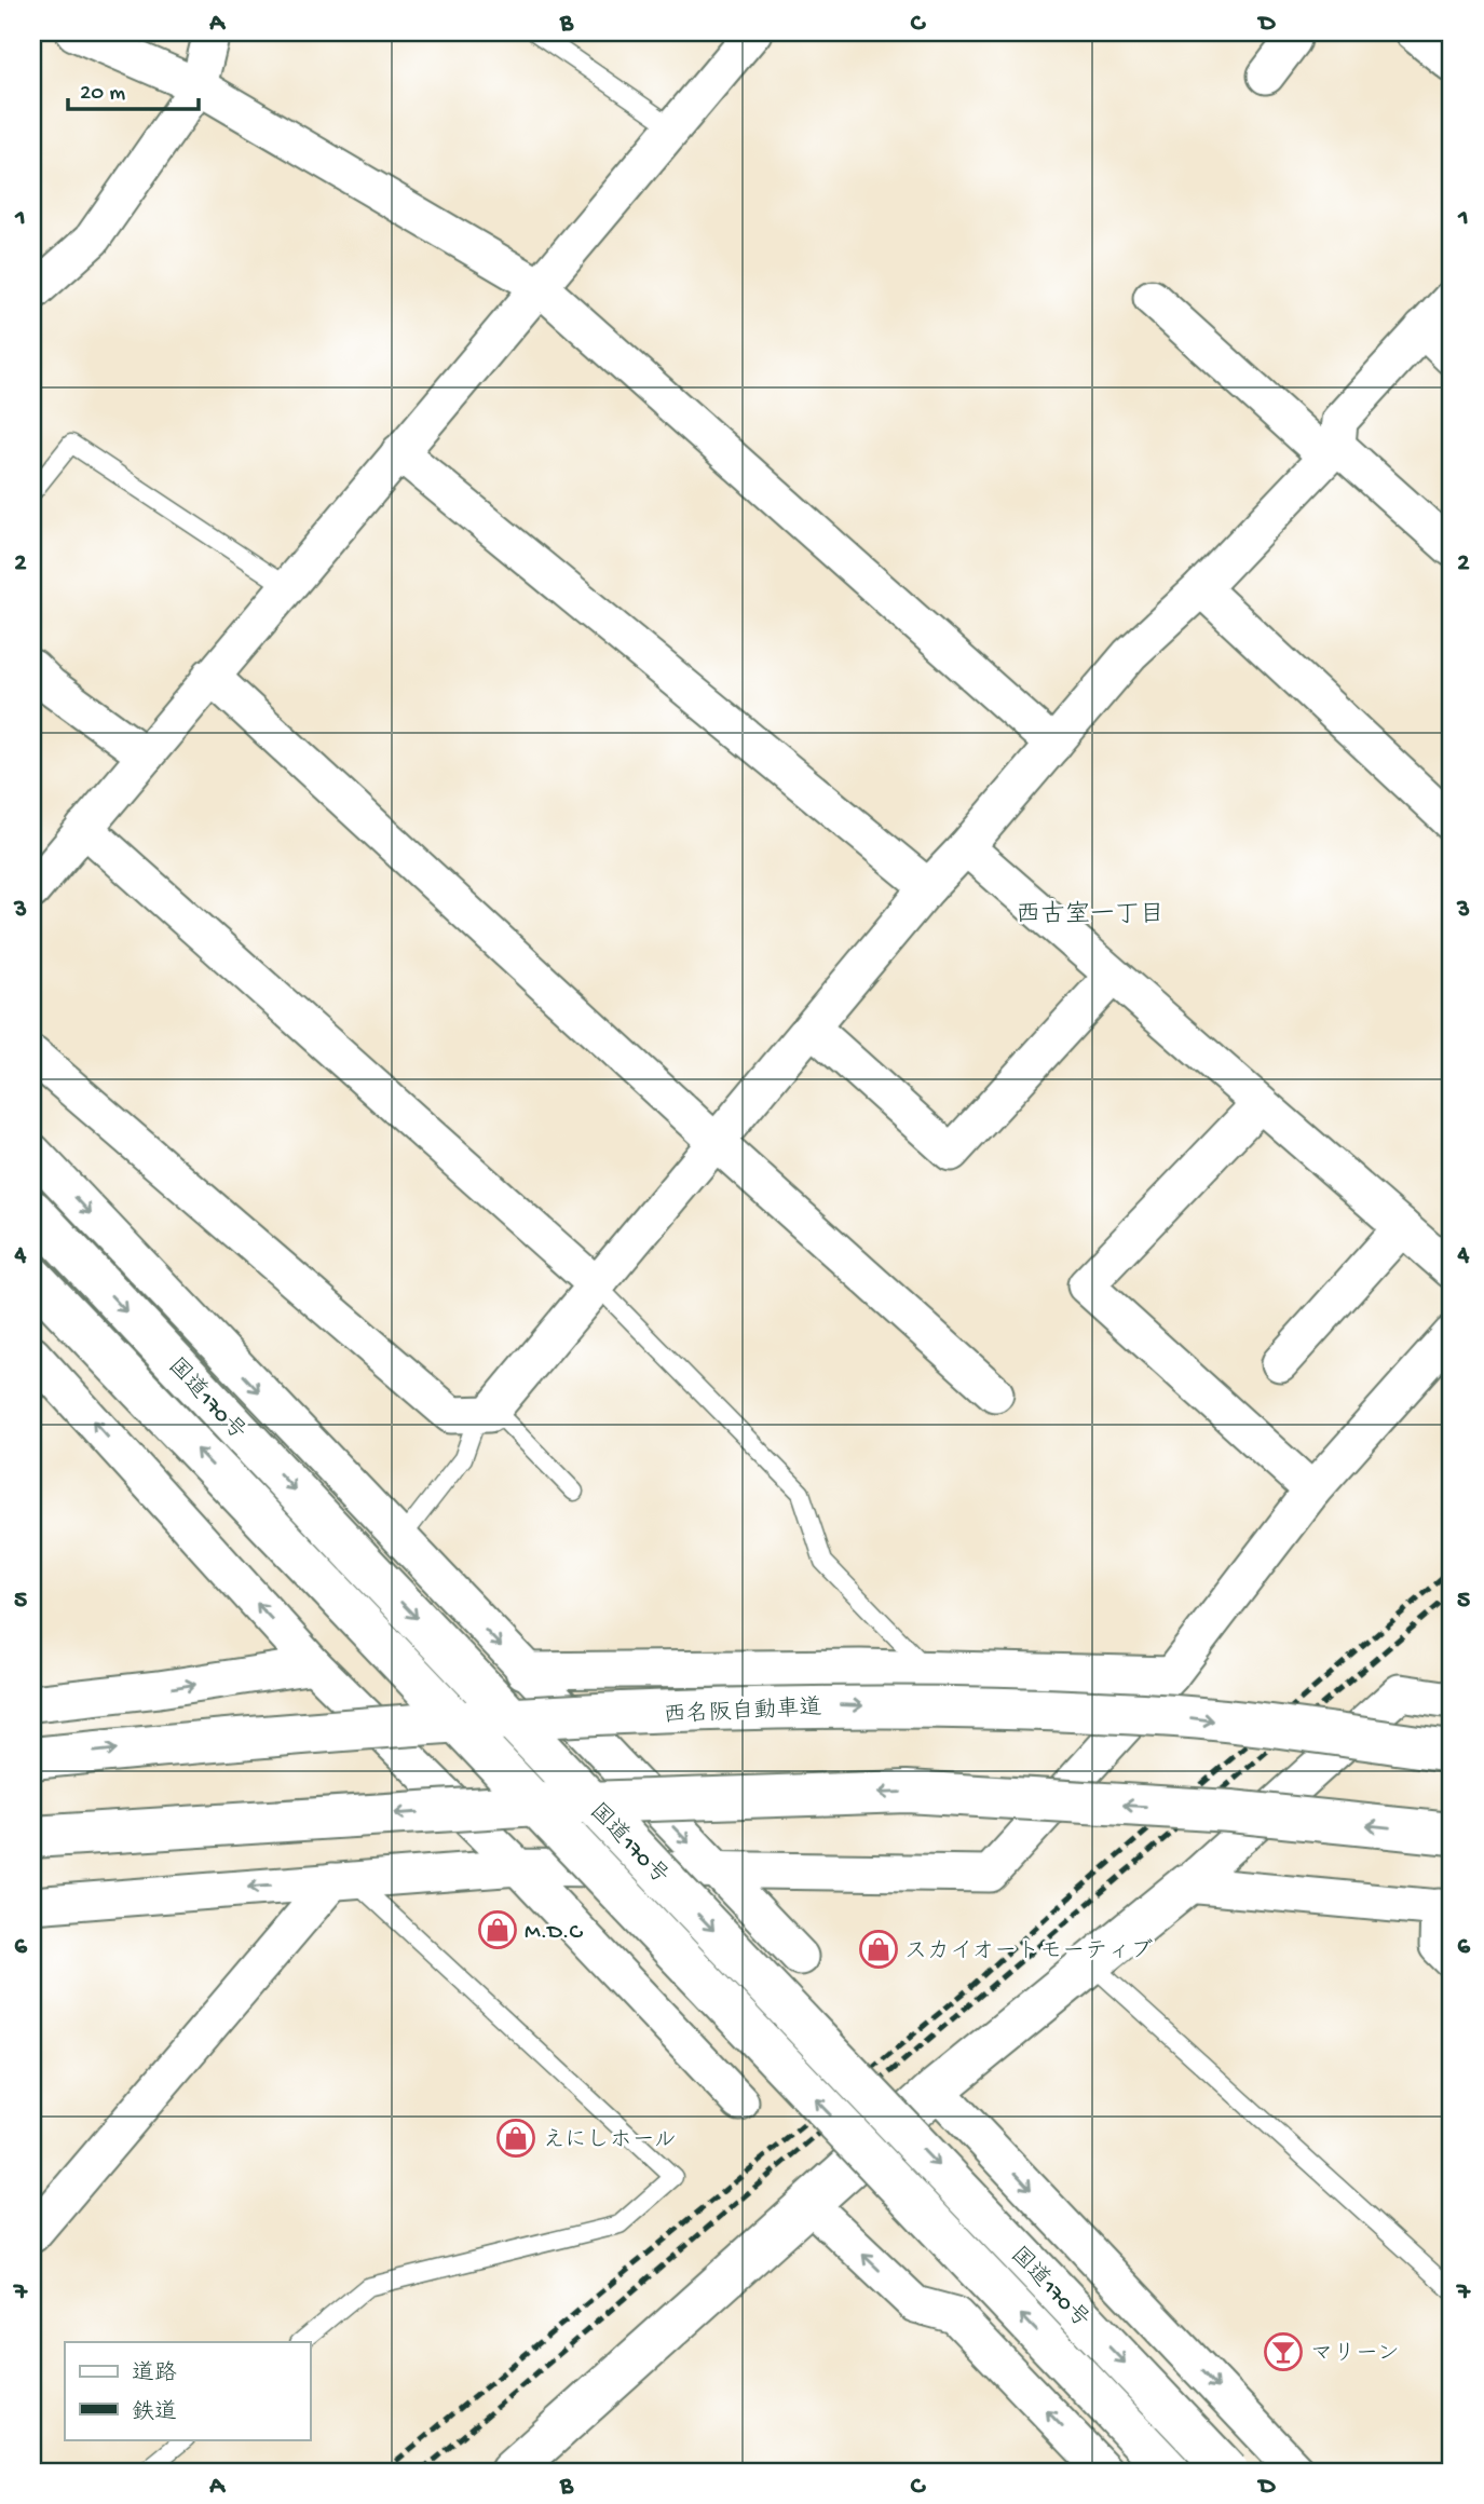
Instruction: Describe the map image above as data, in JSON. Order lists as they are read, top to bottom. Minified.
{"streets":{"main road":["国道170号","西名阪自動車道"]},"districts":["西古室一丁目"],"places":{"shop":["M.D.C","スカイオートモーティブ","えにしホール"],"bar":["マリーン"]},"legend":["道路","鉄道"],"scale_bar":"20 m","grid":{"columns":["A","B","C","D"],"rows":["1","2","3","4","5","6","7"]}}
